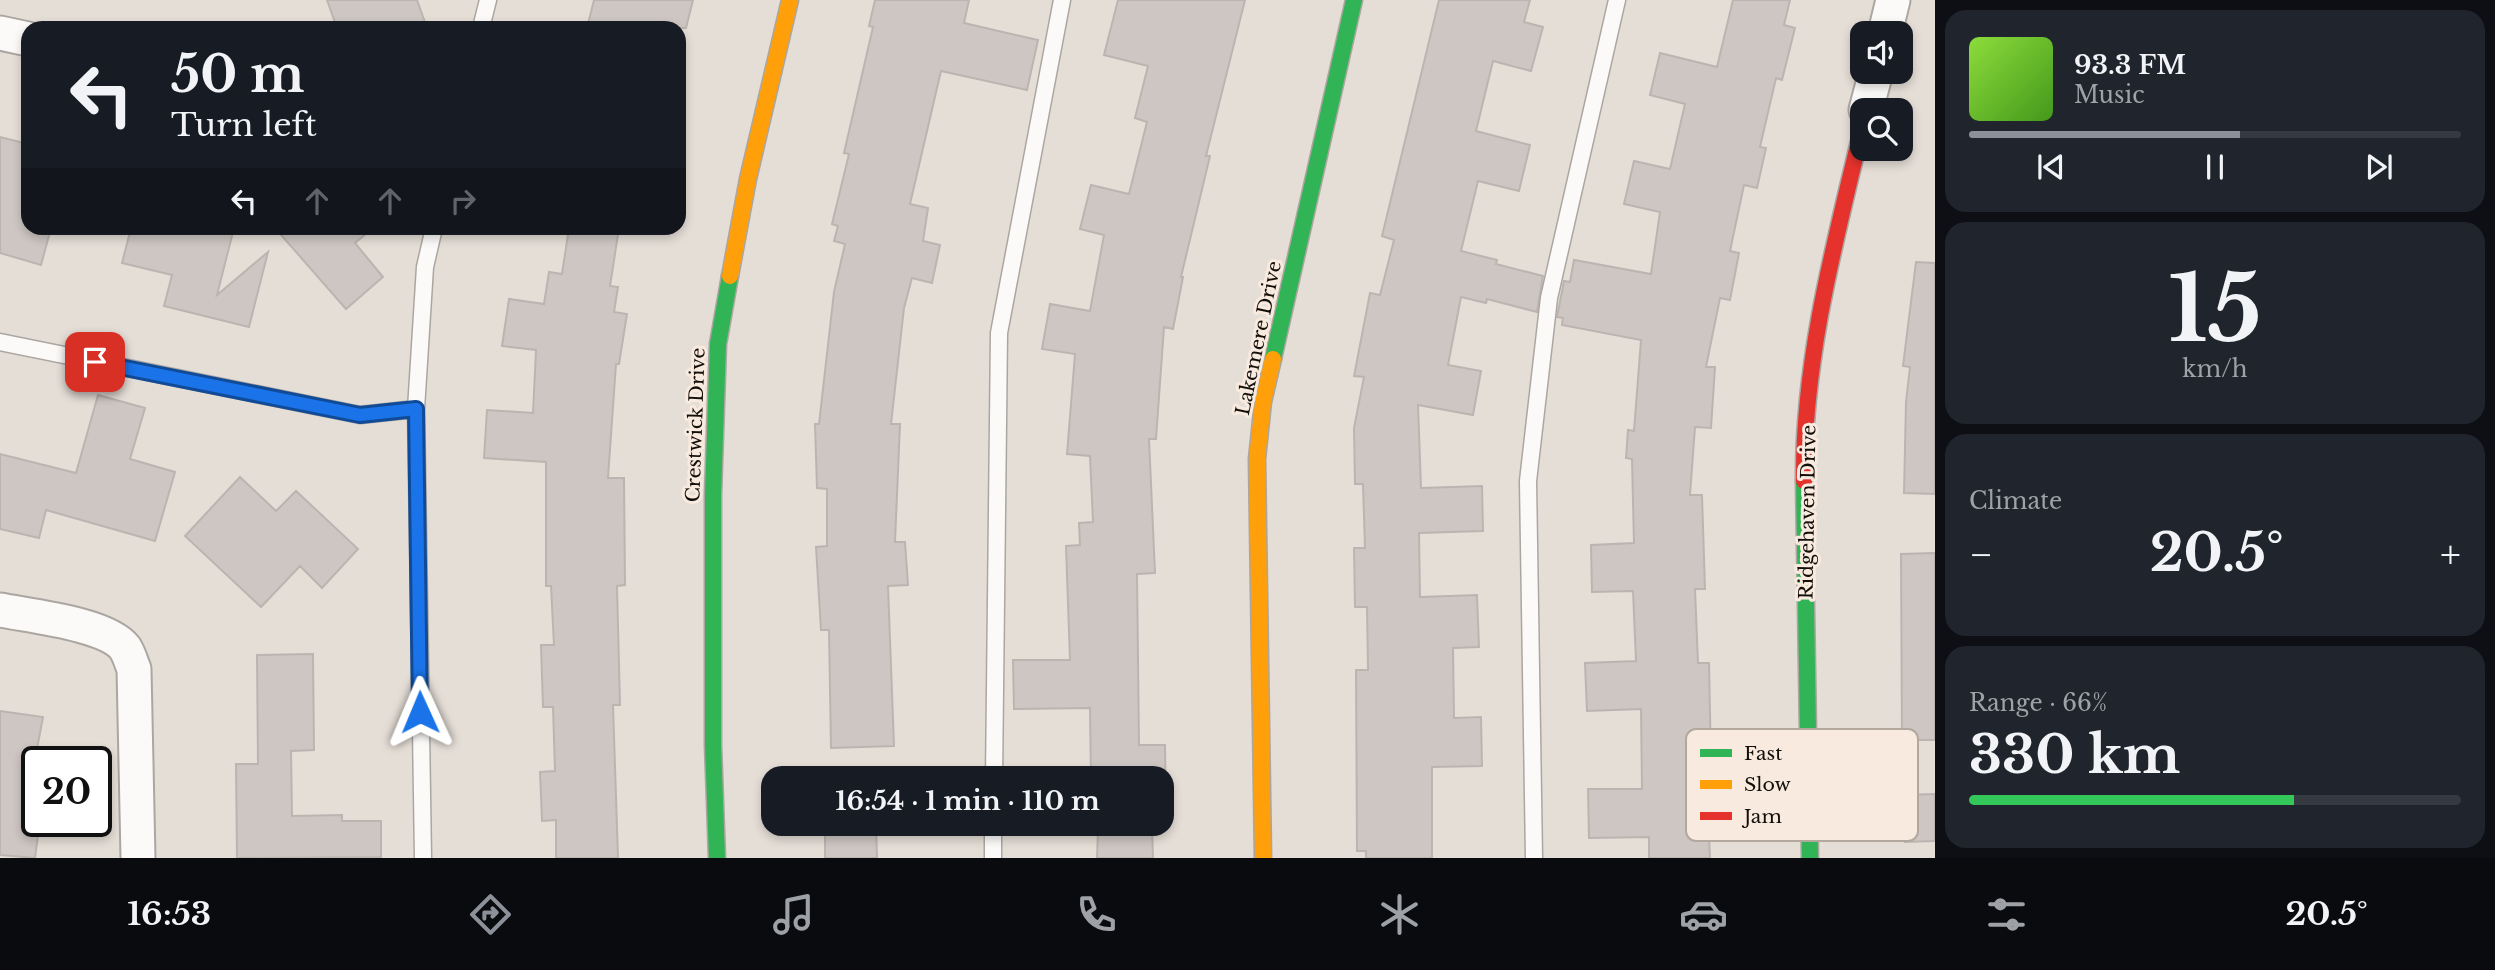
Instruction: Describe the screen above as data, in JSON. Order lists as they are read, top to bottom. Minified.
{"streets":{"street":["Lakemere Drive","Crestwick Drive","Ridgehaven Drive"]},"legend":["Fast","Slow","Jam"],"page":{"turn":["50 m","Turn left"],"song":["93.3 FM","Music"],"tile":[["15","km/h"],"Climate",["Range · 66%","330 km"]],"heat":["−","20.5°","+"],"limit":"20","trip":"16:54 · 1 min · 110 m","tabs":["16:53","20.5°"]}}
